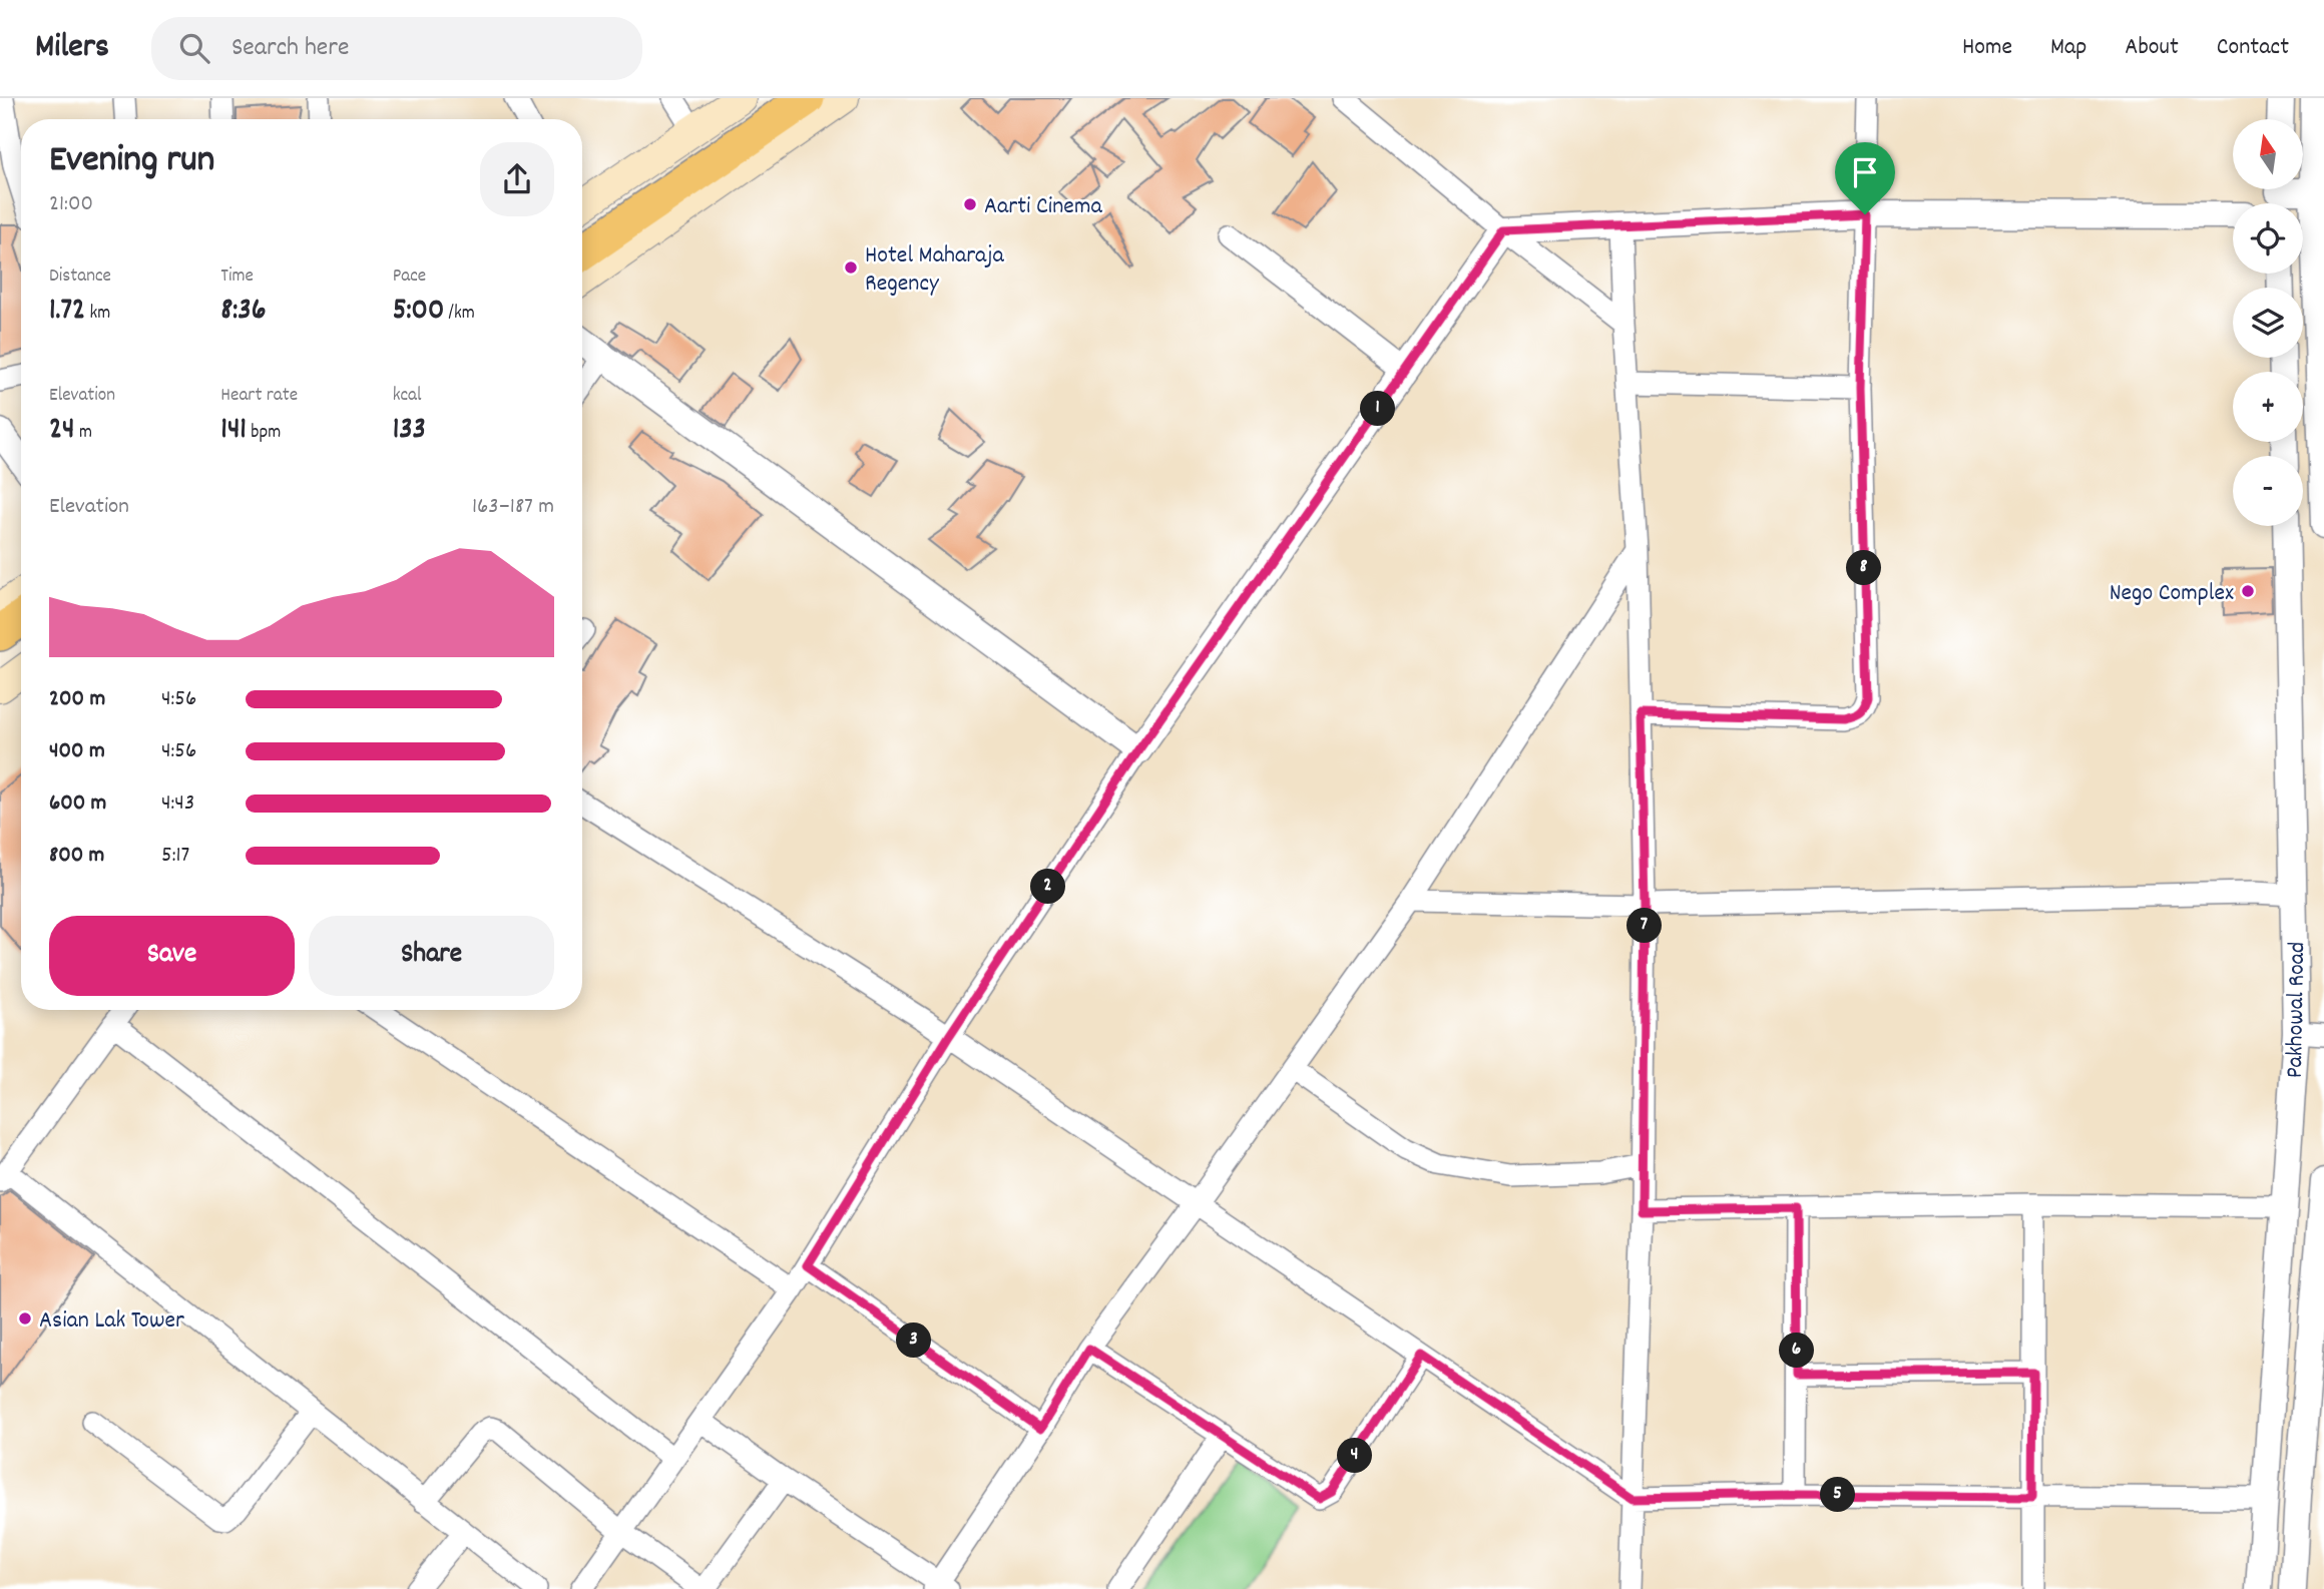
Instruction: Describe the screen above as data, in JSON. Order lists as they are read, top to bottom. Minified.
{"streets":{"street":["Pakhowal Road"]},"places":["Aarti Cinema","Hotel Maharaja Regency","Nego Complex","Asian Lak Tower"],"north":"top","page":{"header":"Milers","search":"Search here","nav":["Home","Map","About","Contact"],"map_buttons":["+","−"],"heading":["Evening run","21:00"],"stats":[["Distance","1.72 km"],["Time","8:36"],["Pace","5:00 /km"],["Elevation","24 m"],["Heart rate","141 bpm"],["kcal","133"]],"pins":["1","8","2","7","3","6","4","5"],"chart":["Elevation","163–187 m"],"list":[{"name":"200 m","note":"4:56"},{"name":"400 m","note":"4:56"},{"name":"600 m","note":"4:43"},{"name":"800 m","note":"5:17"}],"buttons":["Save","Share"]}}
